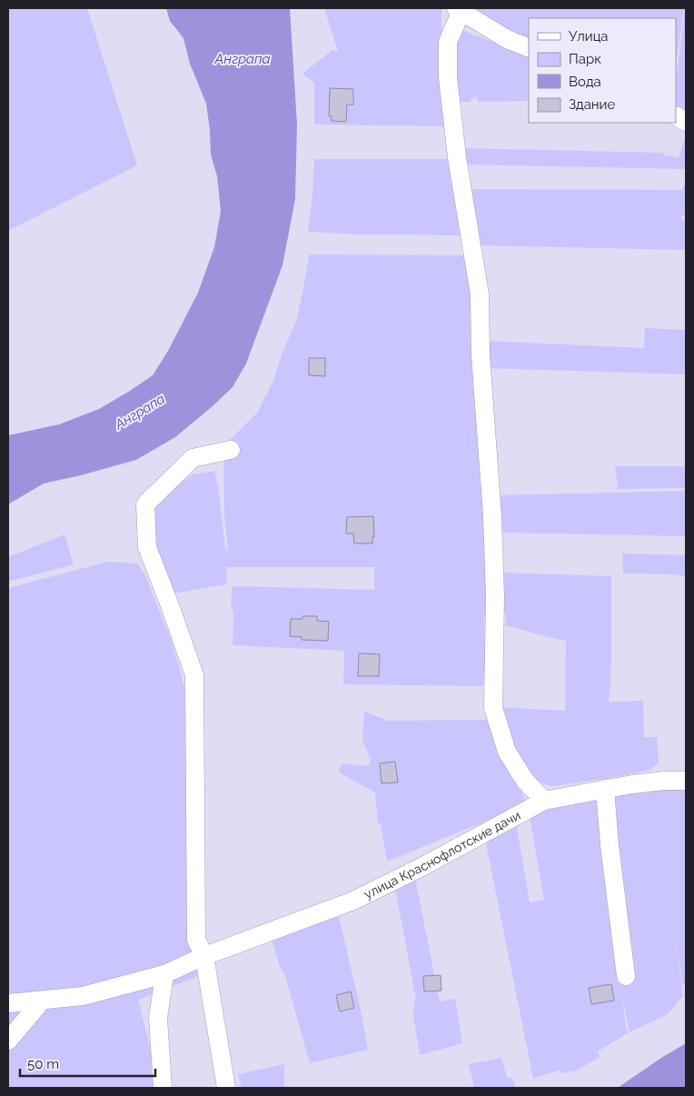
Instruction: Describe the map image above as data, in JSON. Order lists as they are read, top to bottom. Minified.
{"streets":{"street":["улица Краснофлотские дачи"]},"water":["Анграпа"],"legend":["Улица","Парк","Вода","Здание"],"scale_bar":"50 m"}
